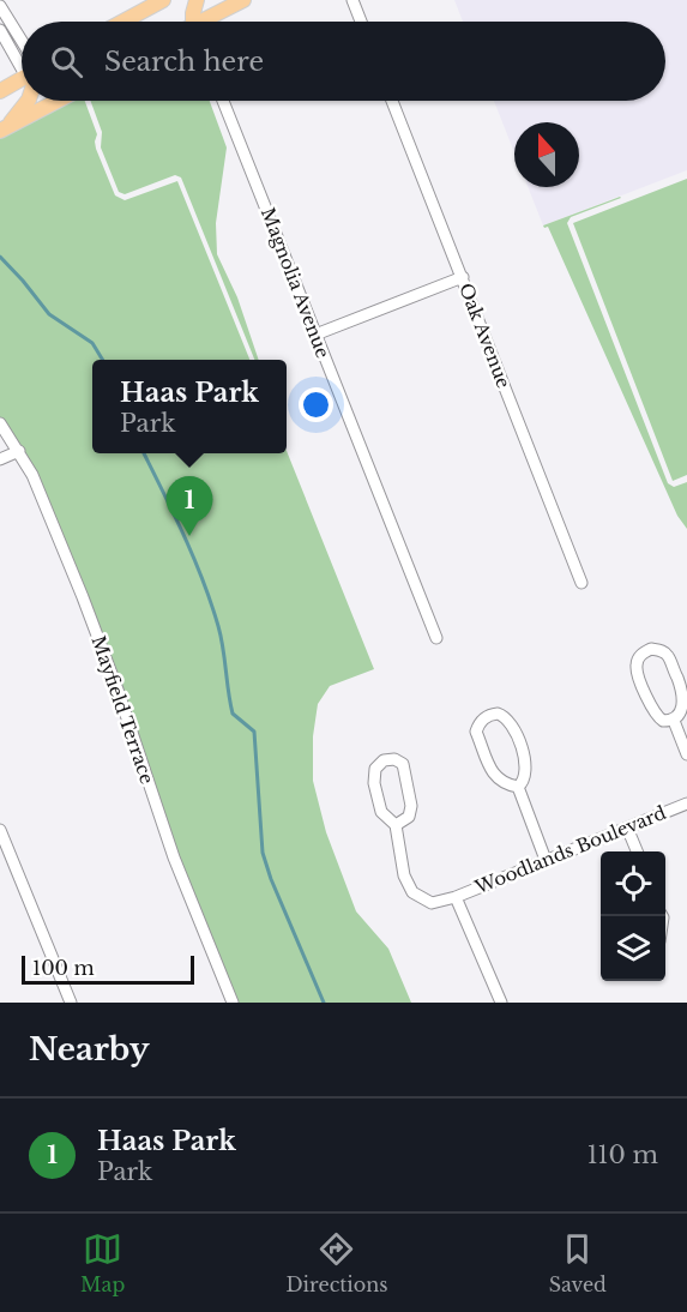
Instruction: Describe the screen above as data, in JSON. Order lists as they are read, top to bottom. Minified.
{"streets":{"street":["Magnolia Avenue","Oak Avenue","Mayfield Terrace","Woodlands Boulevard"]},"scale_bar":"100 m","north":"top","page":{"search":"Search here","popup":["Haas Park","Park"],"pins":"1","scale":"100 m","heading":"Nearby","list":[{"mark":"1","name":"Haas Park","note":"Park","value":"110 m"}],"nav":["Map","Directions","Saved"]}}
